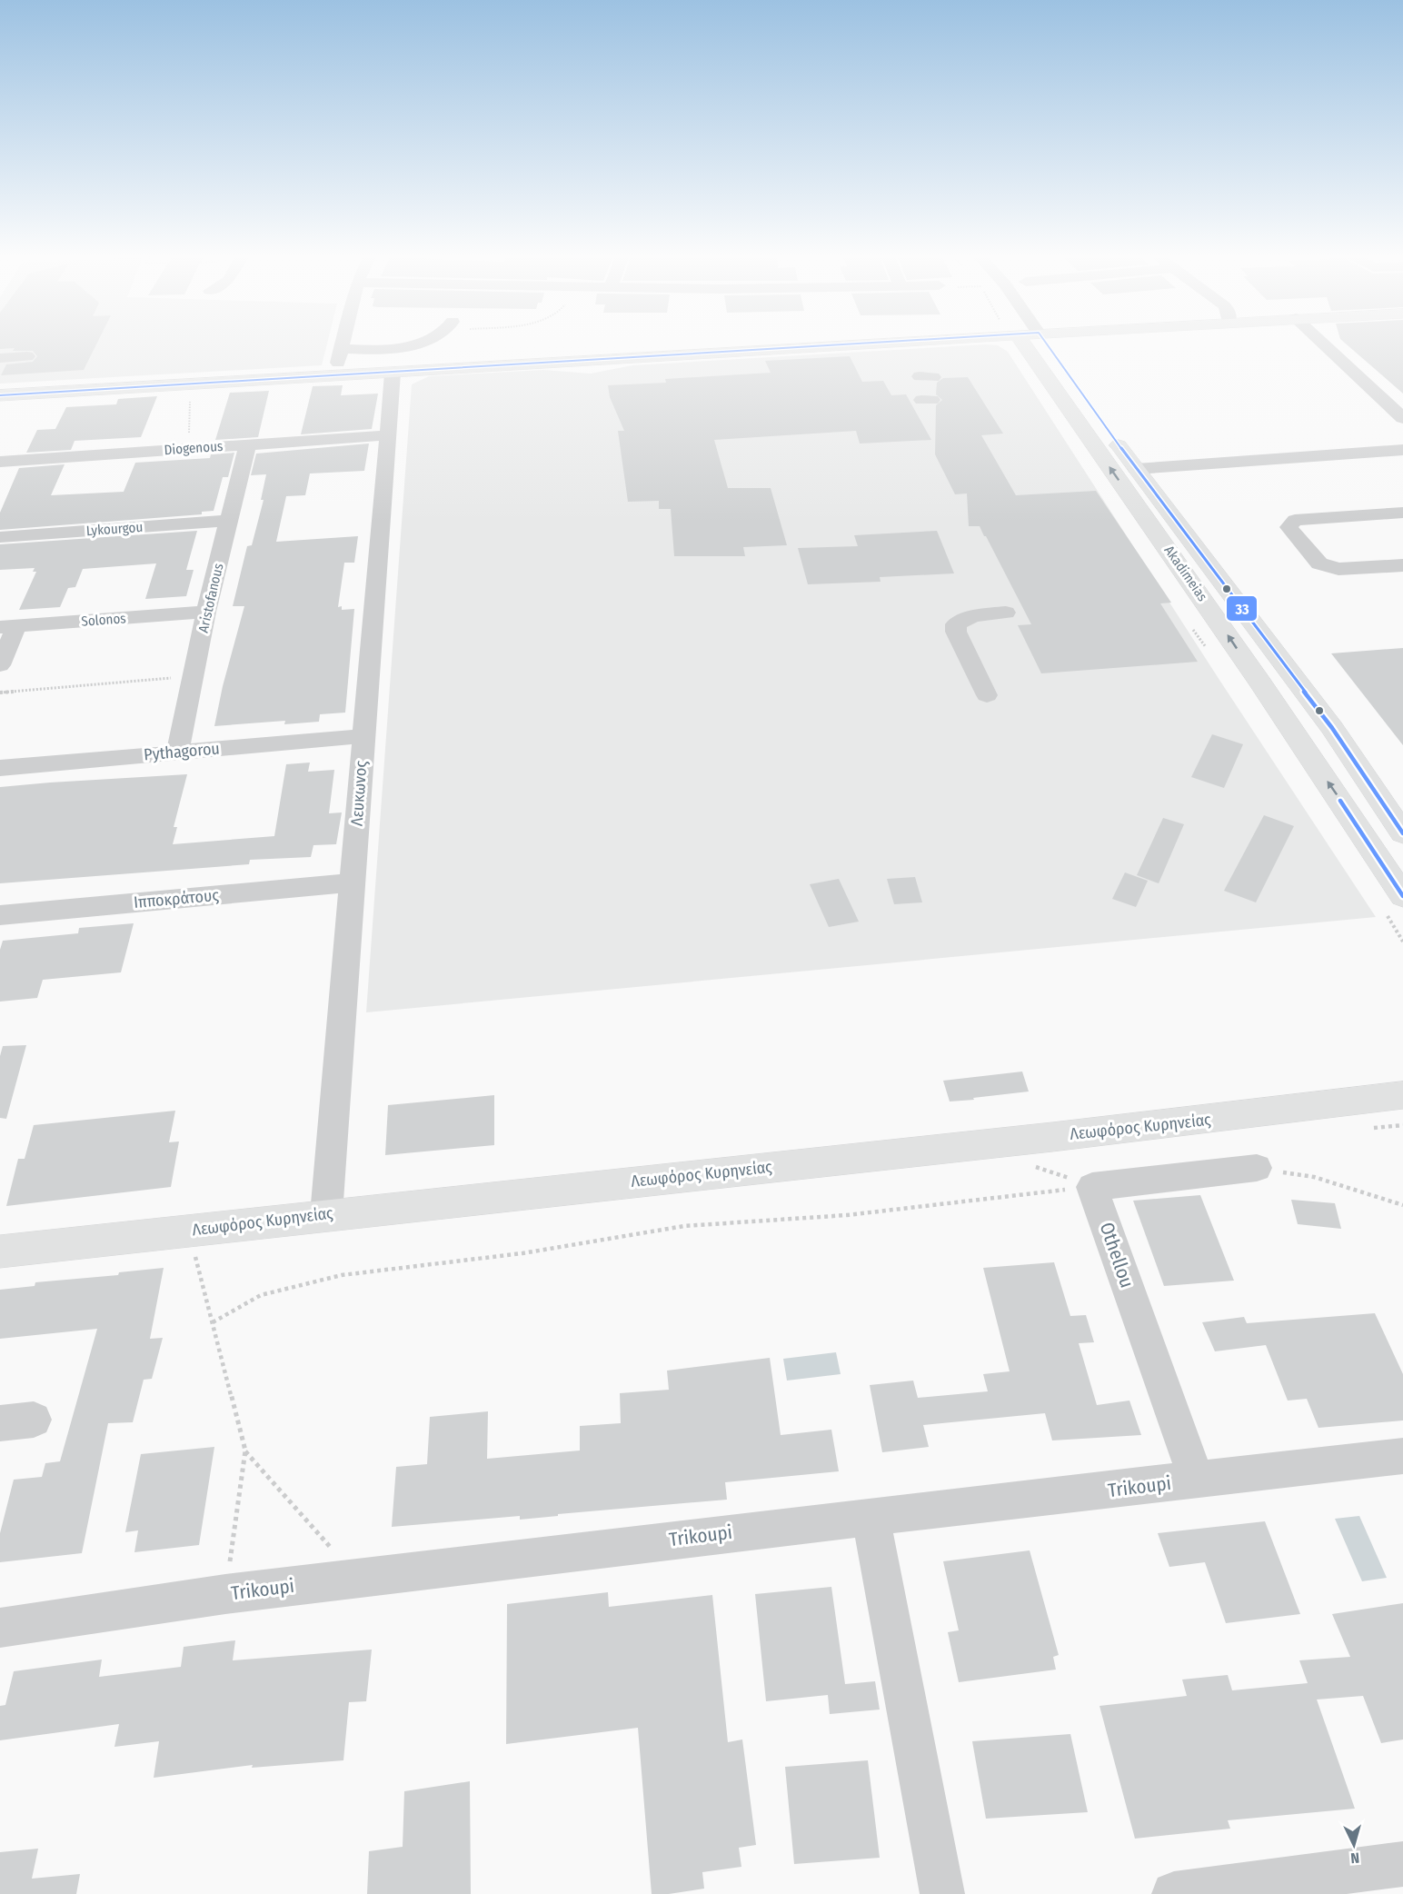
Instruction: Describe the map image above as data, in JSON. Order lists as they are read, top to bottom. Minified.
{"streets":{"main road":["Akadimeias","Λεωφόρος Κυρηνείας"],"street":["Diogenous","Lykourgou","Aristofanous","Solonos","Pythagorou","Λευκωνος","Ιπποκράτους","Othellou","Trikoupi"]},"crossings":[["Diogenous","Aristofanous"],["Diogenous","Λευκωνος"],["Lykourgou","Aristofanous"],["Aristofanous","Solonos"],["Aristofanous","Pythagorou"],["Pythagorou","Λευκωνος"],["Λευκωνος","Ιπποκράτους"],["Λευκωνος","Λεωφόρος Κυρηνείας"],["Othellou","Trikoupi"]],"lines":["transit line 33"],"north":"bottom"}
